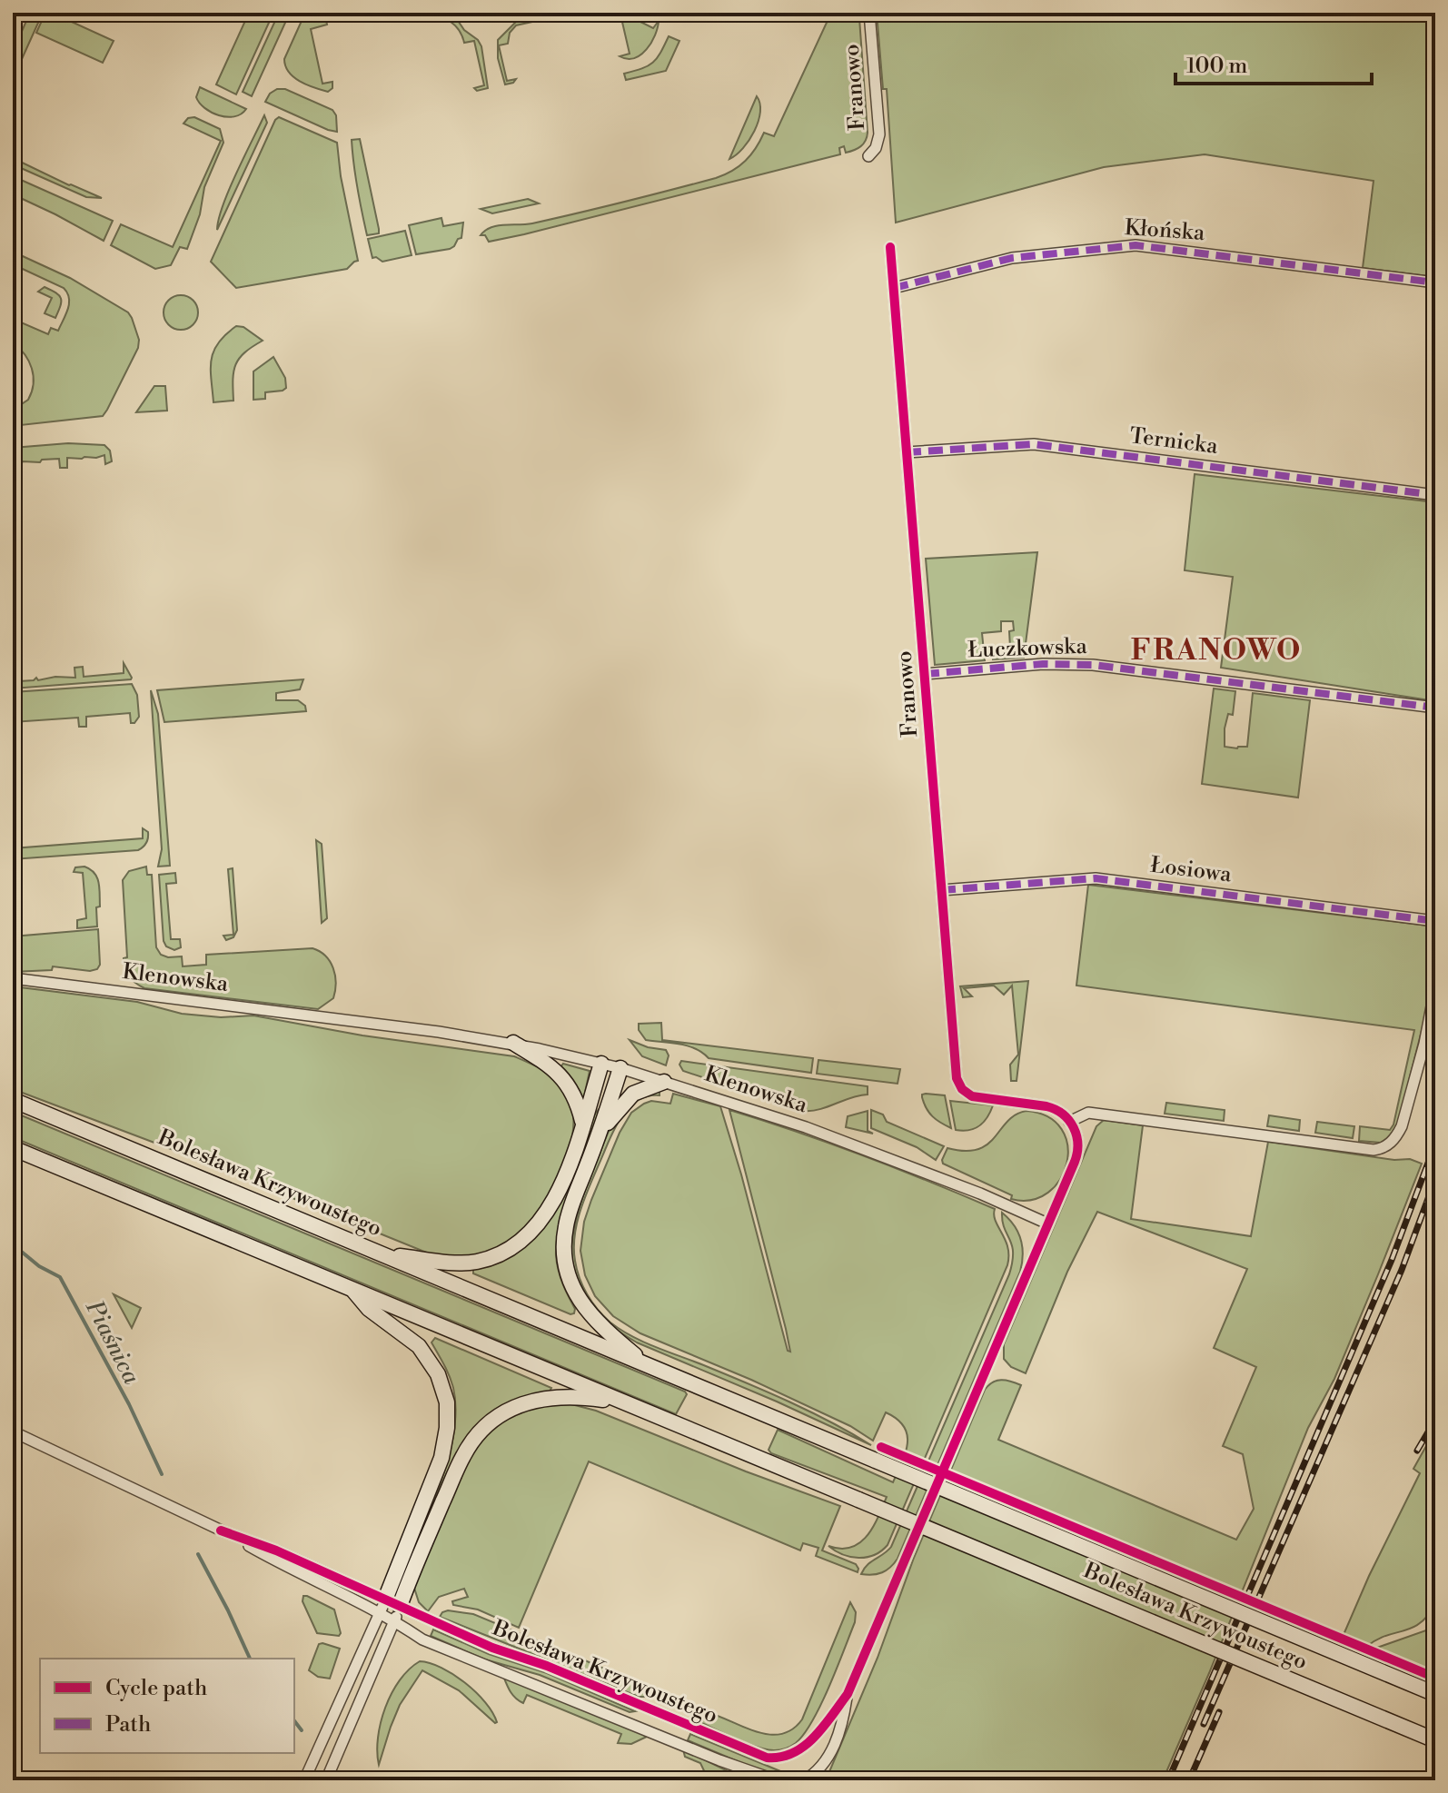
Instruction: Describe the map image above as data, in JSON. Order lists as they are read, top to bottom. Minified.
{"streets":{"main road":["Bolesława Krzywoustego"],"street":["Franowo","Kłońska","Ternicka","Łuczkowska","Łosiowa","Klenowska"]},"crossings":[["Franowo","Kłońska"],["Franowo","Ternicka"],["Franowo","Łuczkowska"],["Franowo","Łosiowa"]],"districts":["FRANOWO"],"water":["Piaśnica"],"legend":["Cycle path","Path"],"scale_bar":"100 m"}
